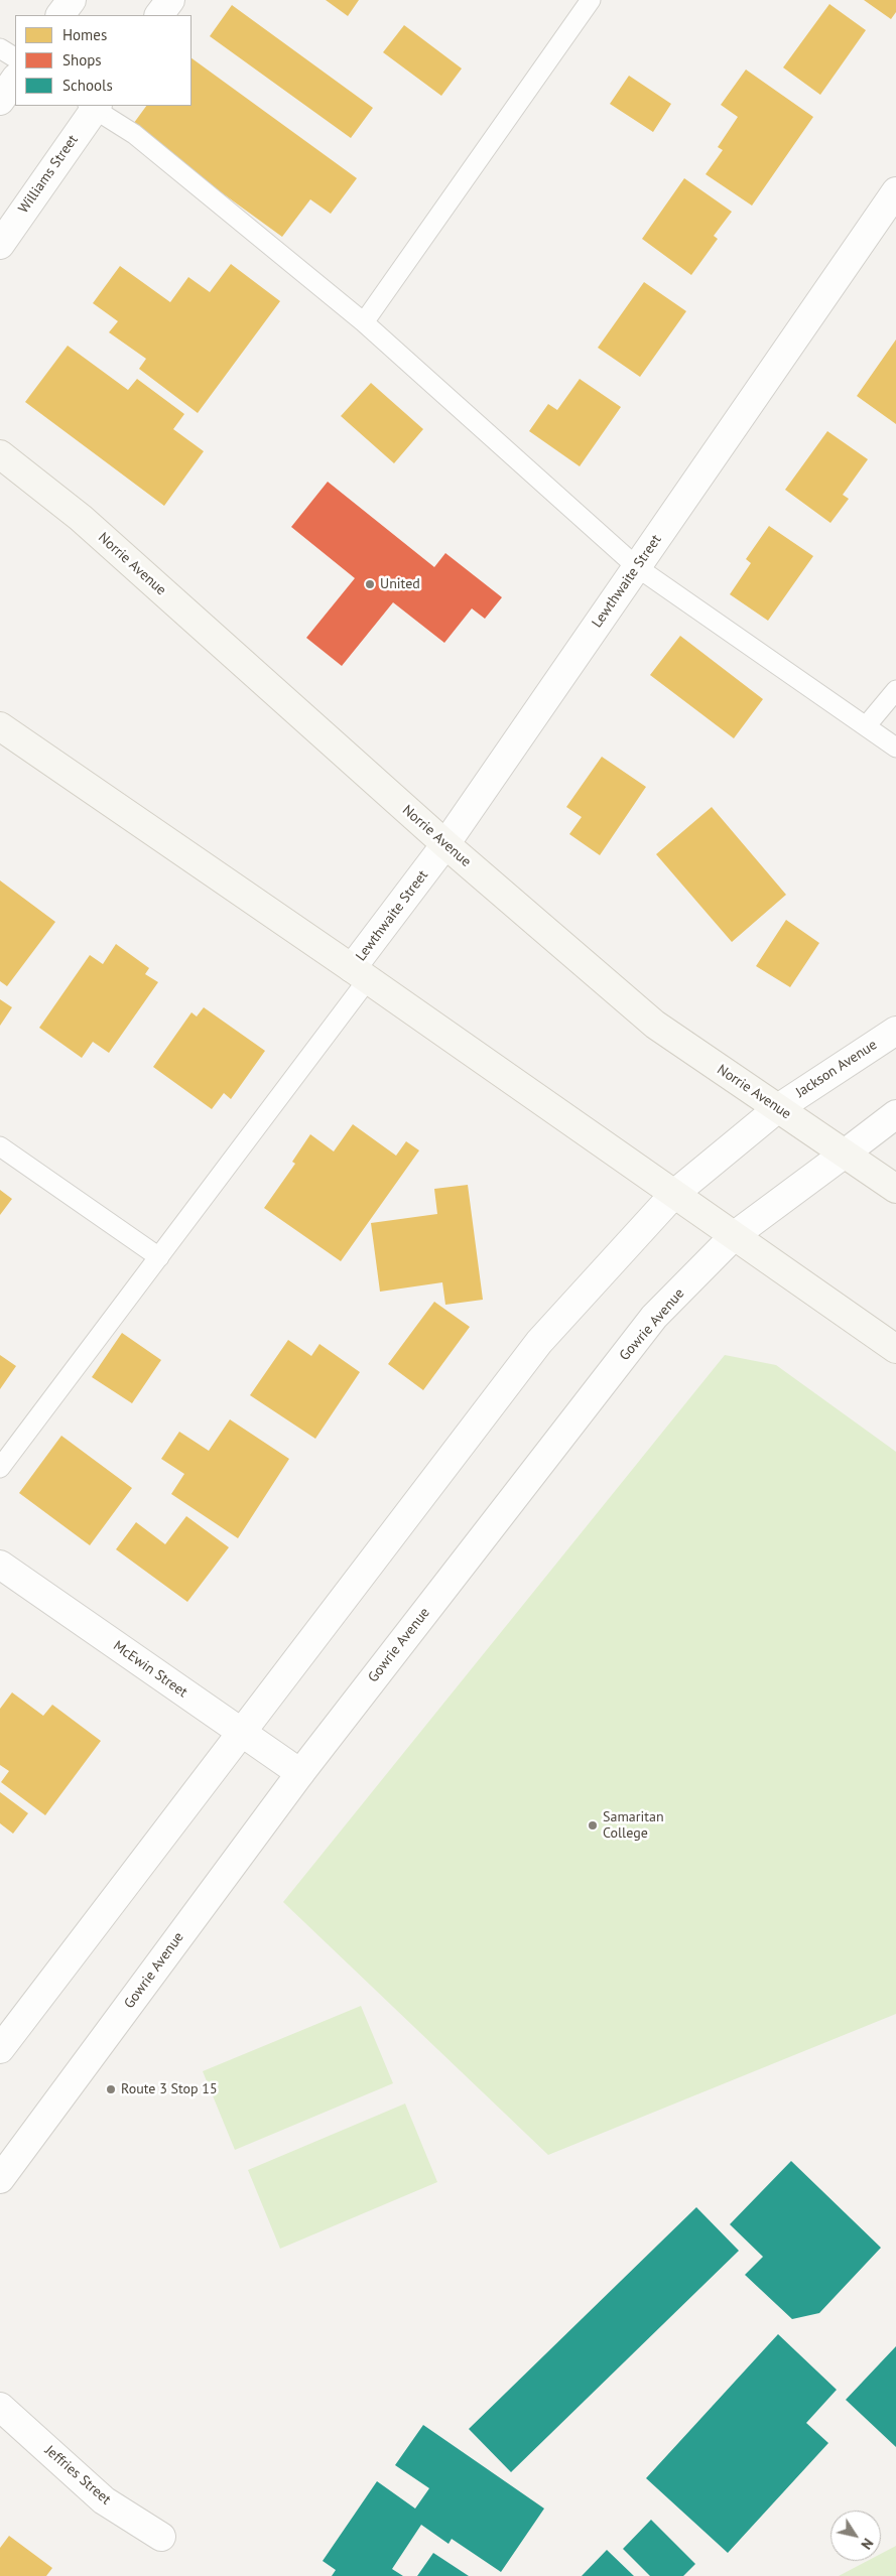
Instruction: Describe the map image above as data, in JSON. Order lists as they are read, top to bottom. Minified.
{"streets":{"main road":["Norrie Avenue"],"street":["Williams Street","Lewthwaite Street","Jackson Avenue","Gowrie Avenue","McEwin Street","Jeffries Street"]},"crossings":[["Norrie Avenue","Lewthwaite Street"],["Norrie Avenue","Jackson Avenue"],["Norrie Avenue","Gowrie Avenue"],["Gowrie Avenue","McEwin Street"]],"places":["United","Samaritan College","Route 3 Stop 15"],"legend":["Homes","Shops","Schools"],"north":"bottom right"}
